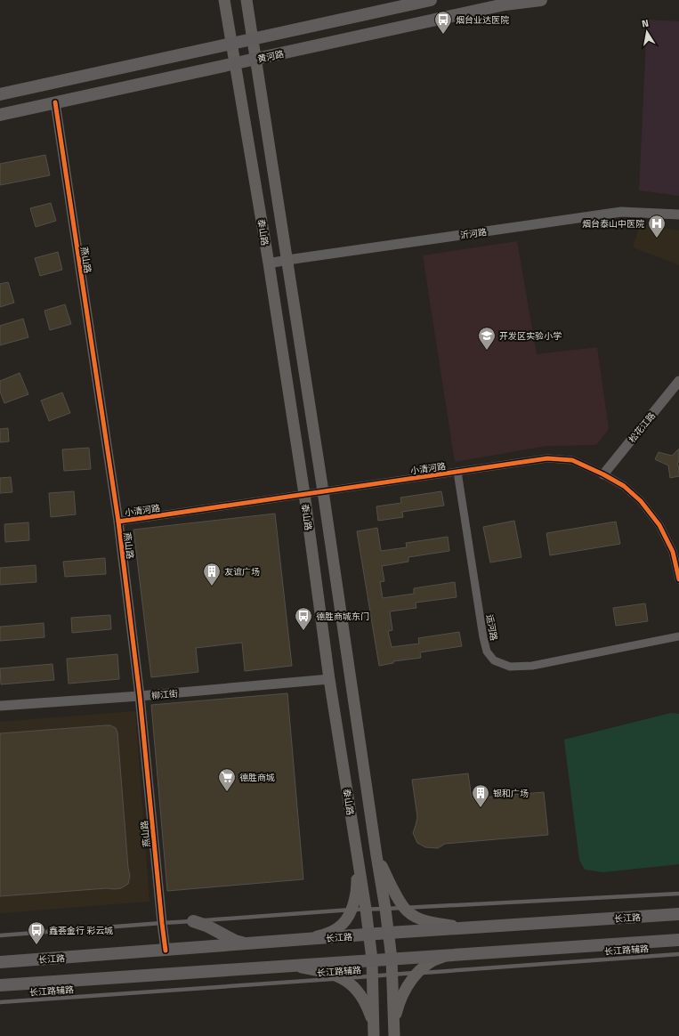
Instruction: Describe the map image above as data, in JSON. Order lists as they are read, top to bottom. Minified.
{"streets":{"main road":["黄河路","泰山路","长江路"],"street":["沂河路","燕山路","松花江路","小清河路","运河路","柳江街"],"lane":["长江路辅路"]},"crossings":[["黄河路","泰山路"],["黄河路","燕山路"],["泰山路","沂河路"],["泰山路","小清河路"],["泰山路","柳江街"],["泰山路","长江路"],["泰山路","长江路辅路"],["燕山路","小清河路"],["燕山路","柳江街"],["燕山路","长江路"],["松花江路","小清河路"],["小清河路","运河路"]],"places":{"bus stop":["烟台业达医院","德胜商城东门","鑫荟金行 彩云城"],"hospital":["烟台泰山中医院"],"school or university":["开发区实验小学"],"building":["友谊广场","银和广场"],"supermarket":["德胜商城"]},"north":"top"}
